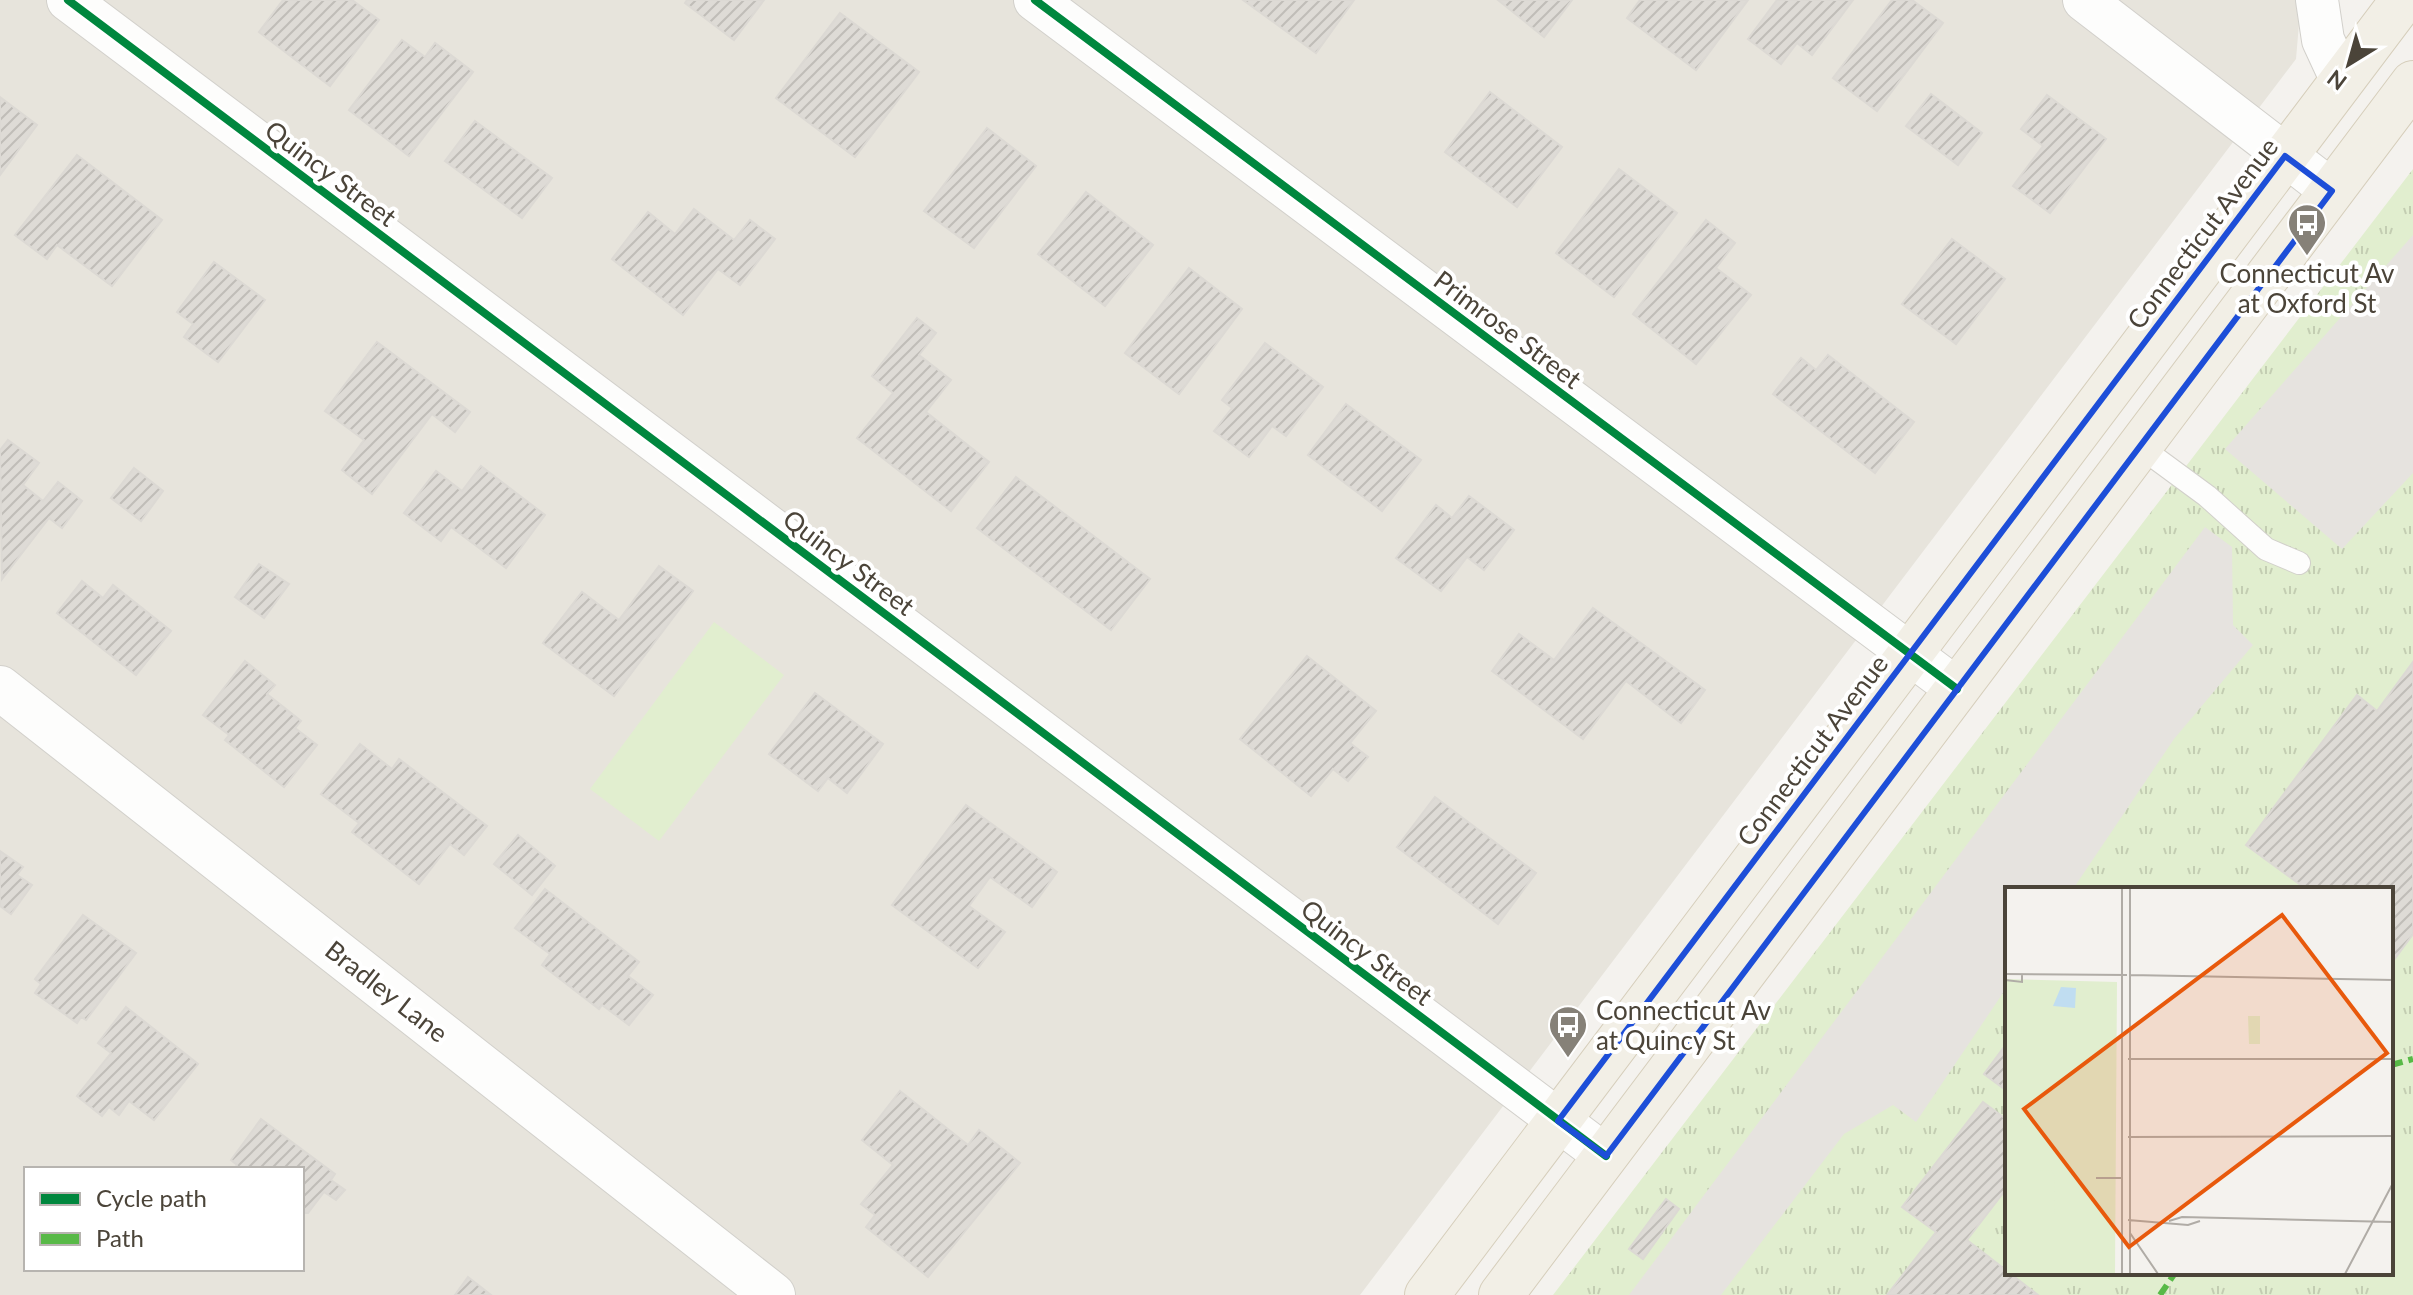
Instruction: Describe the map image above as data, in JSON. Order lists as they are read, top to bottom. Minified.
{"streets":{"main road":["Connecticut Avenue"],"street":["Quincy Street","Primrose Street","Bradley Lane"]},"crossings":[["Quincy Street","Connecticut Avenue"],["Connecticut Avenue","Primrose Street"]],"places":{"bus stop":["Connecticut Av at Oxford St","Connecticut Av at Quincy St"]},"legend":["Cycle path","Path"],"north":"bottom left"}
